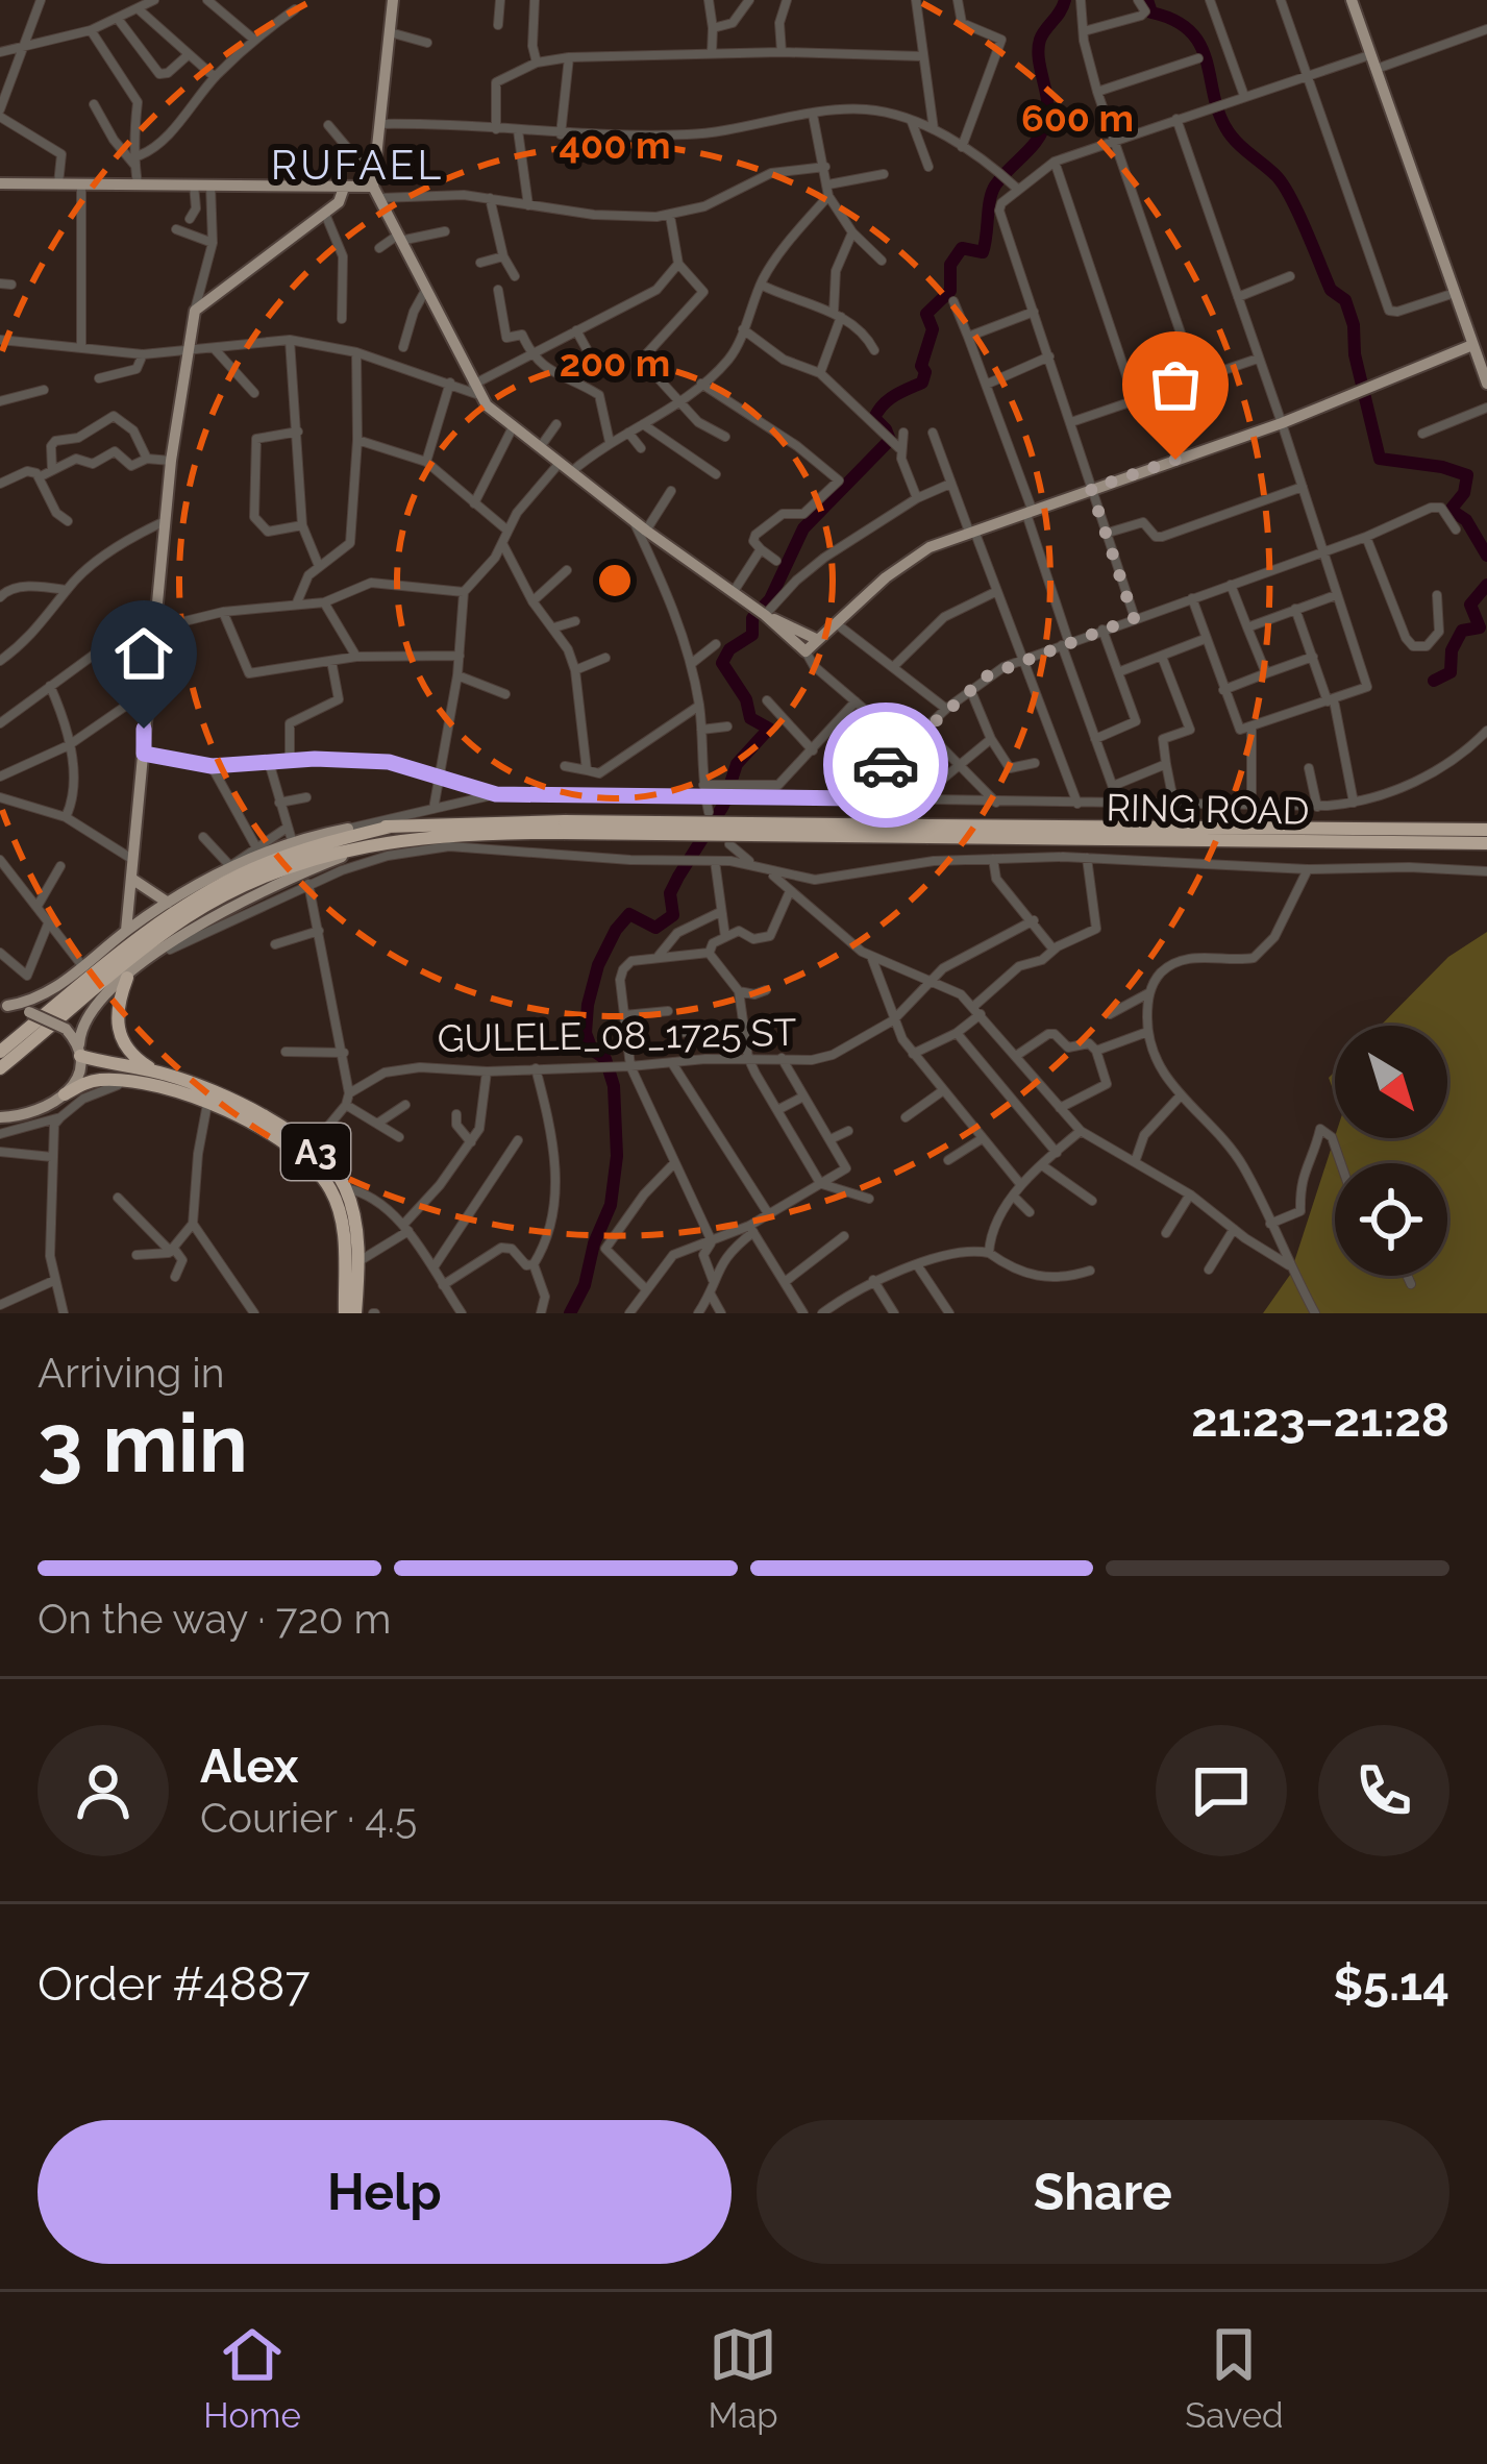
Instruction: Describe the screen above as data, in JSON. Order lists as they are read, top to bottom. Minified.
{"streets":{"highway":["RING ROAD","A3"],"street":["GULELE_08_1725 ST"]},"crossings":[["GULELE_08_1725 ST","A3"]],"districts":["RUFAEL"],"north":"bottom right","page":{"heading":["3 min","Arriving in","21:23–21:28"],"panel":["Alex","Courier · 4.5","Order #4887","$5.14"],"bar":"On the way · 720 m","buttons":["Help","Share"],"tabs":["Home","Map","Saved"]},"rings":["600 m","400 m","200 m"]}
